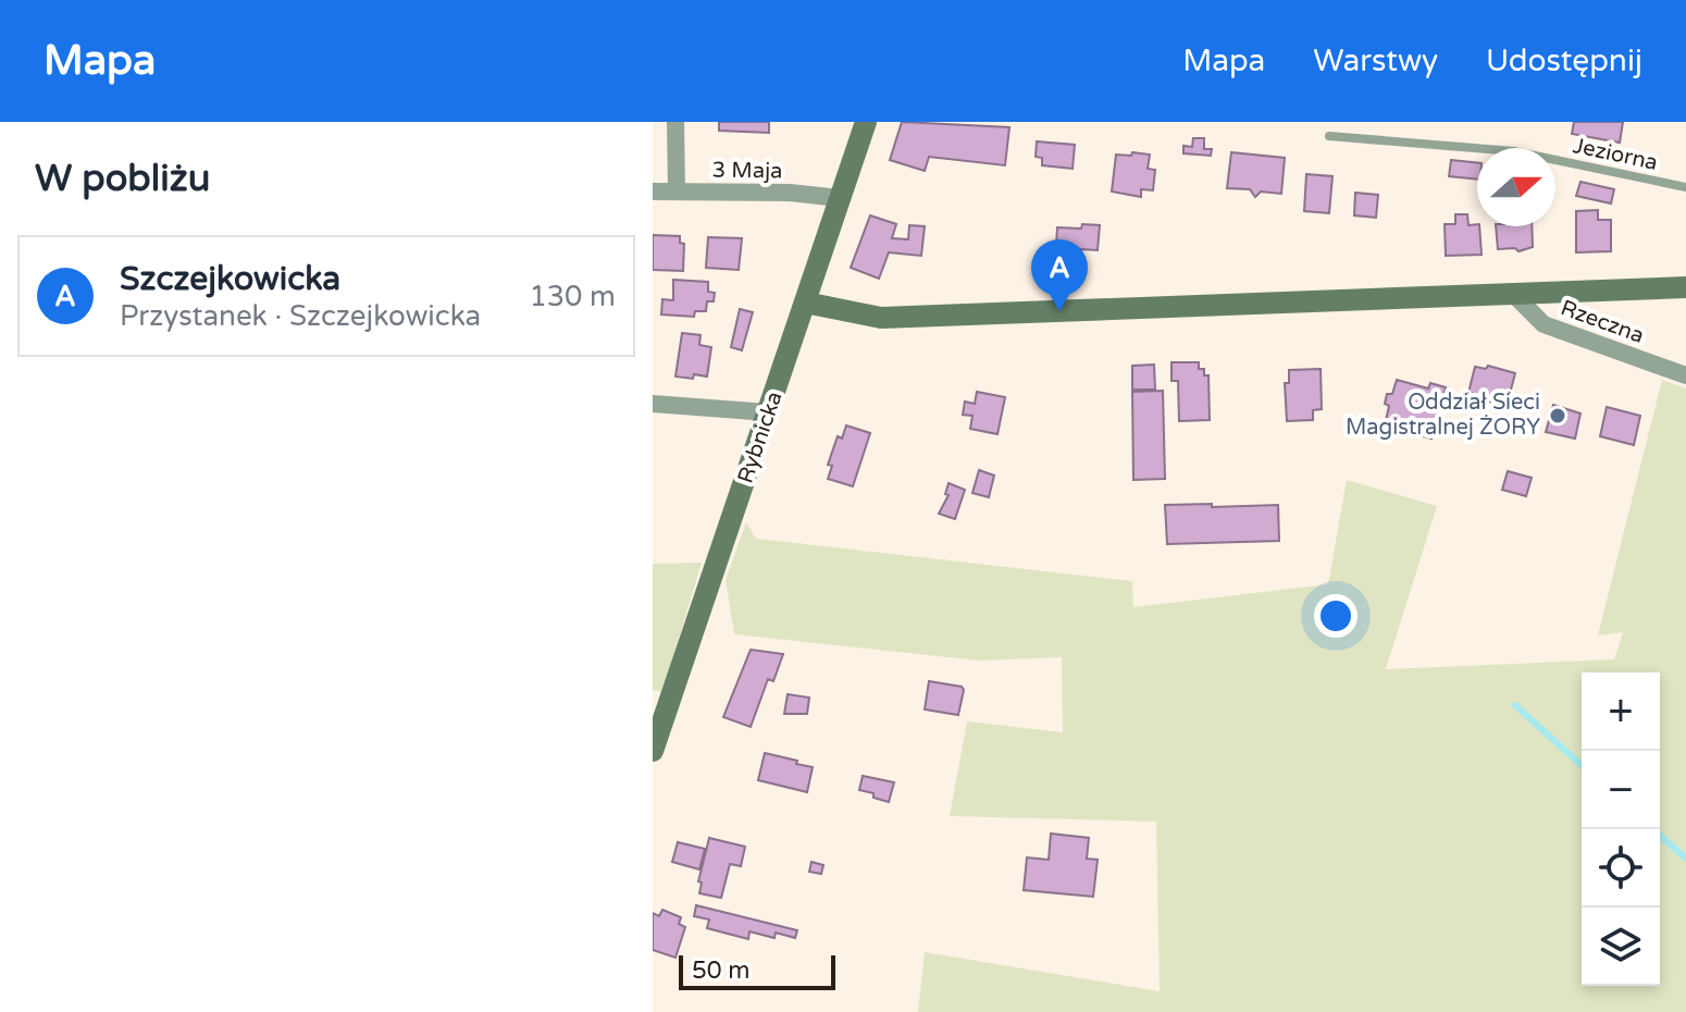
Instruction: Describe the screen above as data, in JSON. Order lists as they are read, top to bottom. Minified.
{"streets":{"street":["3 Maja","Rzeczna","Rybnicka"],"lane":["Jeziorna"]},"crossings":[["3 Maja","Rybnicka"]],"places":["Oddział Sieci Magistralnej ŻORY"],"scale_bar":"50 m","north":"right","page":{"header":"Mapa","nav":["Mapa","Warstwy","Udostępnij"],"heading":"W pobliżu","list":[{"mark":"A","name":"Szczejkowicka","note":"Przystanek · Szczejkowicka","value":"130 m"}],"pins":"A","map_buttons":["+","−"],"scale":"50 m"}}
